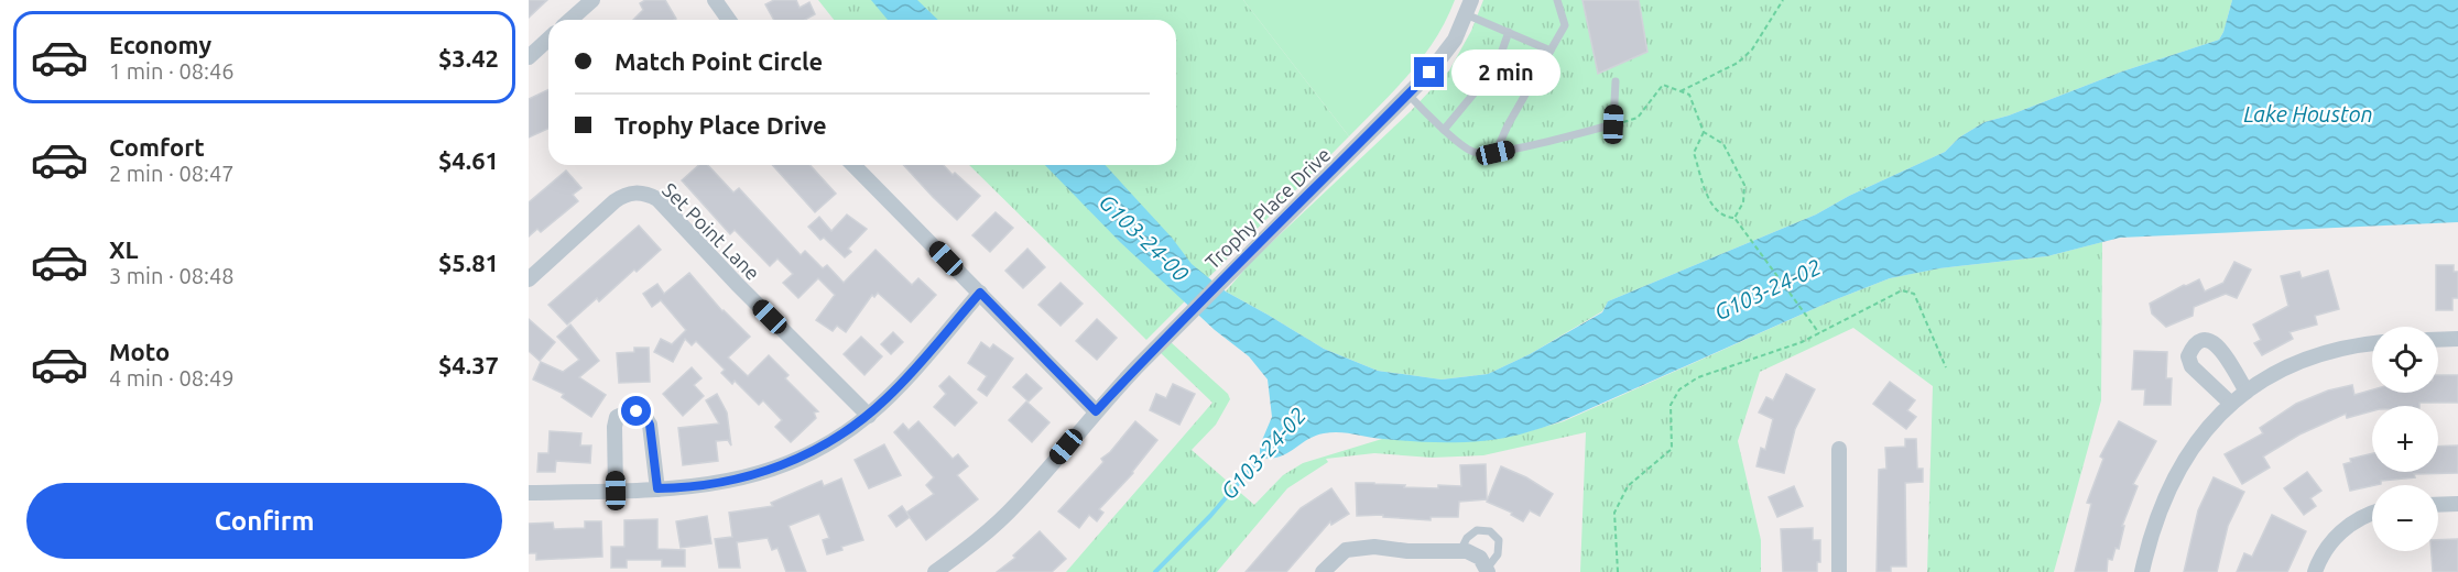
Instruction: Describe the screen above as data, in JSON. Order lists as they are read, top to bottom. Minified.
{"streets":{"street":["Trophy Place Drive","Set Point Lane"]},"water":["Lake Houston","G103-24-00","G103-24-02"],"page":{"list":[{"name":"Economy","note":"1 min · 08:46","value":"$3.42"},{"name":"Comfort","note":"2 min · 08:47","value":"$4.61"},{"name":"XL","note":"3 min · 08:48","value":"$5.81"},{"name":"Moto","note":"4 min · 08:49","value":"$4.37"}],"banner":["Match Point Circle","Trophy Place Drive"],"bubble":"2 min","map_buttons":["+","−"],"buttons":"Confirm"}}
